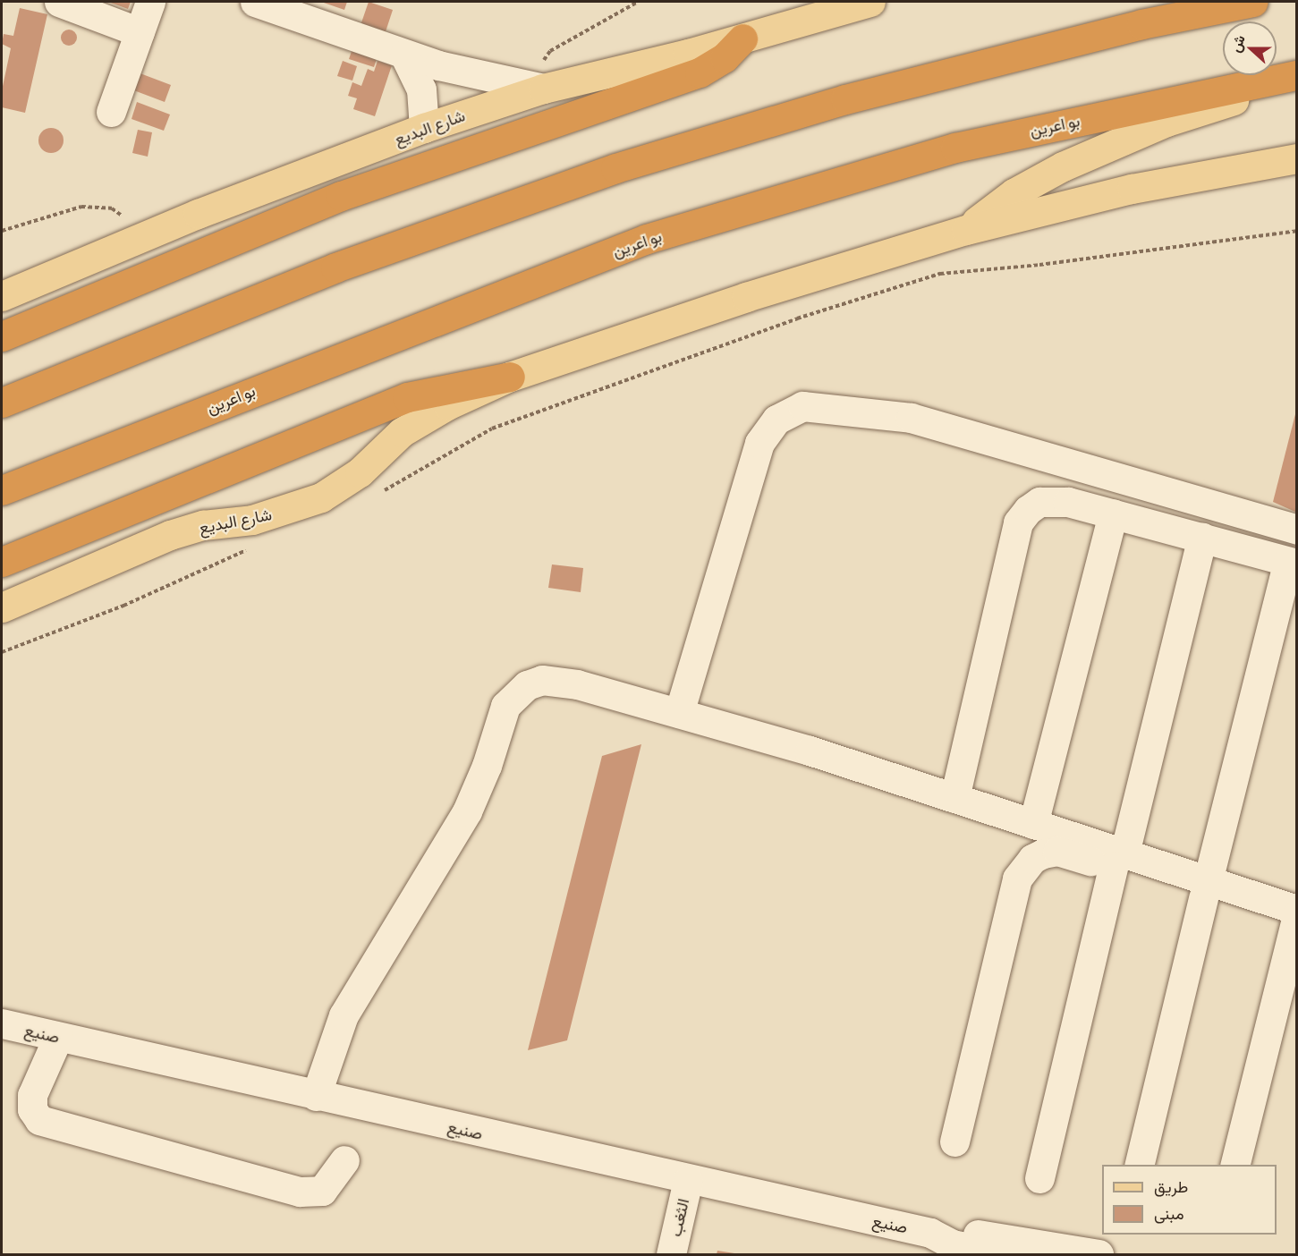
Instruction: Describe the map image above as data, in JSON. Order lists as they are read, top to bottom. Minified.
{"streets":{"highway":["بو اعرين"],"main road":["شارع البديع"],"street":["صنيع","الثغب"]},"crossings":[["صنيع","الثغب"]],"legend":["طريق","مبنى"],"north":"left"}
